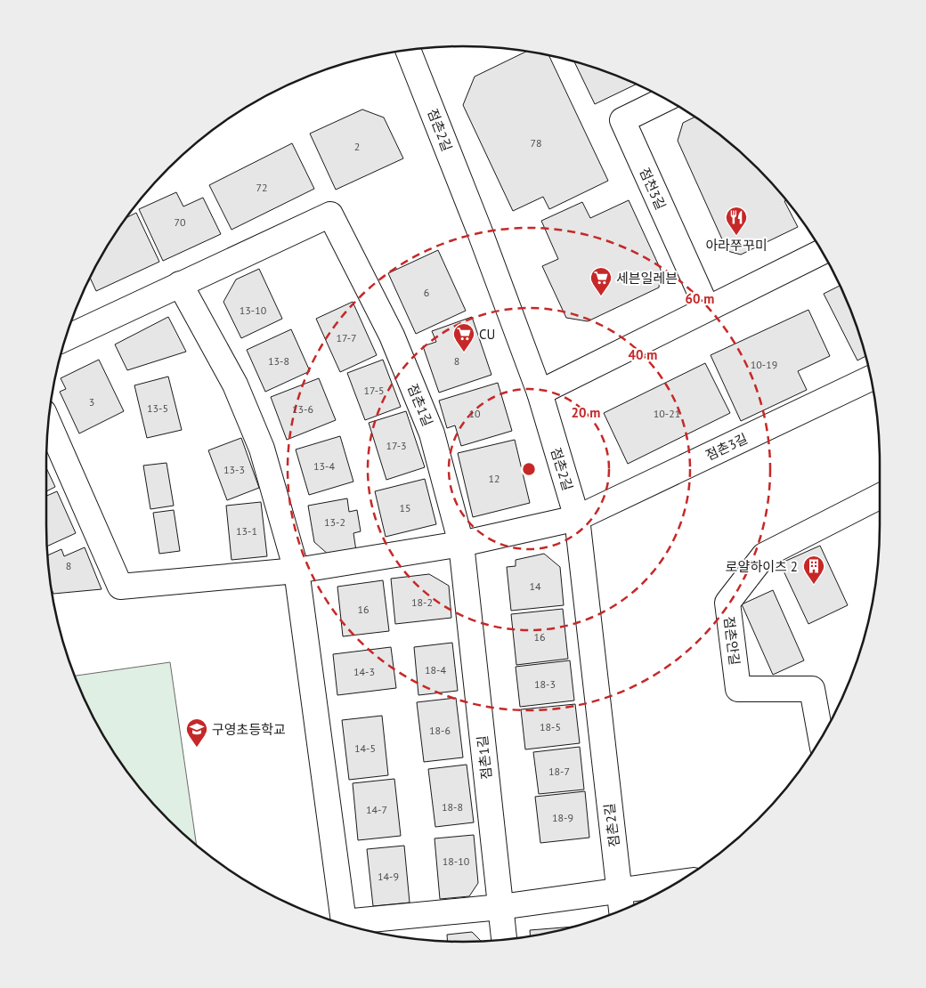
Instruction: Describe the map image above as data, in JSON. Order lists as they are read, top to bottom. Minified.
{"streets":{"street":["점촌2길","점천3길","점촌1길","점촌3길","점촌안길"]},"crossings":[["점촌2길","점촌3길"],["점촌1길","점촌3길"]],"places":{"restaurant":["아라쭈꾸미"],"supermarket":["세븐일레븐","CU"],"building":["로얄하이츠 2"],"school or university":["구영초등학교"]},"house_numbers":["78","2","72","70","6","13-10","17-7","13-8","8","10-19","17-5","3","13-5","13-6","10","10-21","17-3","13-4","13-3","12","15","13-2","13-1","8","14","18-2","16","16","18-4","14-3","18-3","18-5","18-6","14-5","18-7","18-8","14-7","18-9","18-10","14-9"],"rings":["60 m","40 m","20 m"]}
